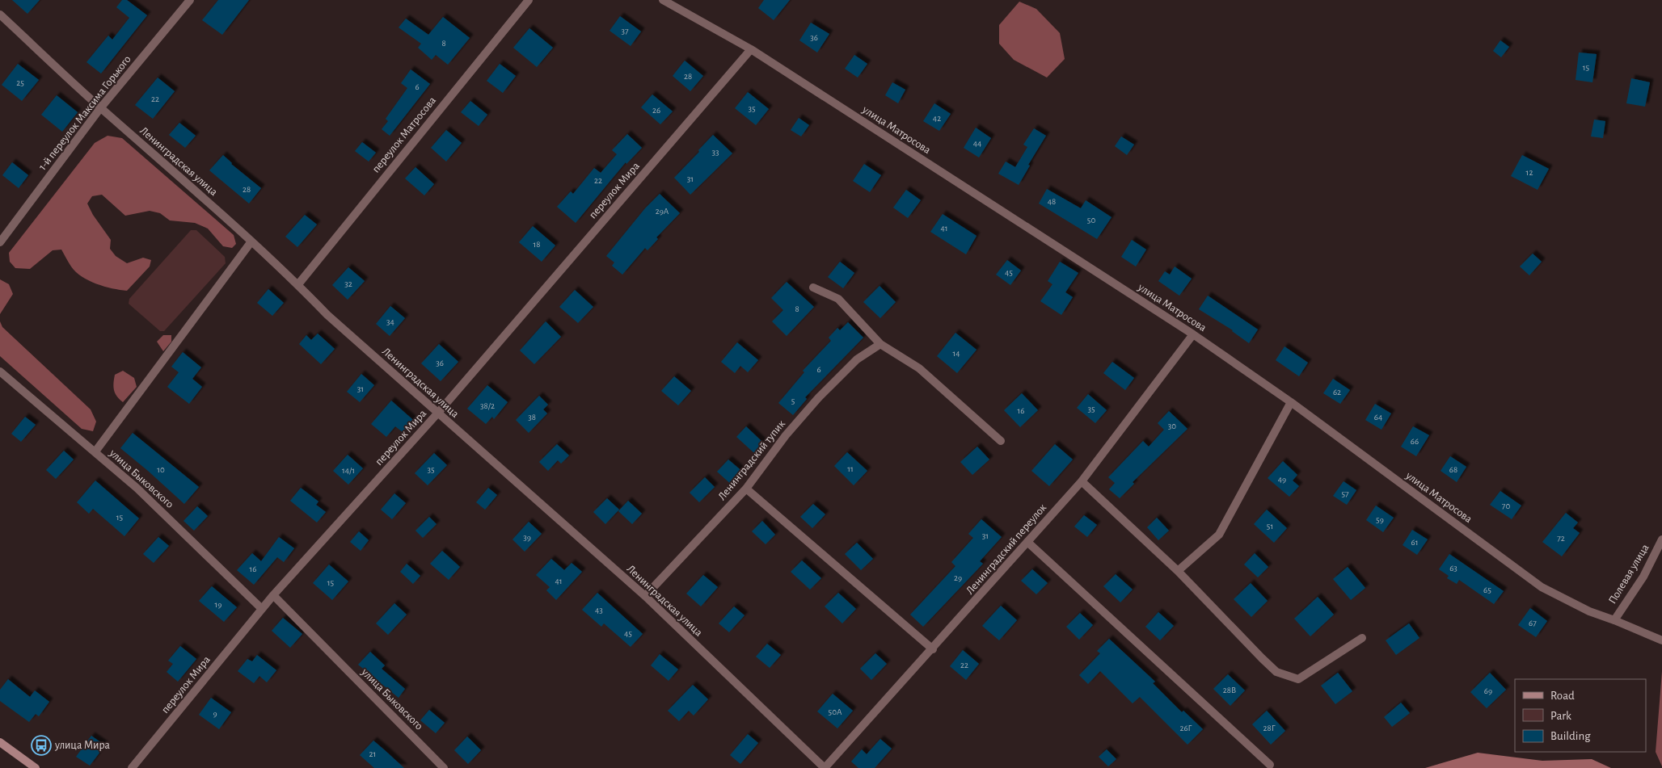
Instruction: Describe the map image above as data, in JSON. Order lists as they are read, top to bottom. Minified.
{"streets":{"street":["1-й переулок Максима Горького","улица Матросова","переулок Матросова","Ленинградская улица","переулок Мира","Ленинградский тупик","улица Быковского","Ленинградский переулок","Полевая улица"]},"crossings":[["1-й переулок Максима Горького","Ленинградская улица"],["улица Матросова","переулок Мира"],["улица Матросова","Ленинградский переулок"],["улица Матросова","Полевая улица"],["переулок Матросова","Ленинградская улица"],["Ленинградская улица","переулок Мира"],["Ленинградская улица","Ленинградский тупик"],["Ленинградская улица","Ленинградский переулок"],["переулок Мира","улица Быковского"]],"places":{"bus stop":["улица Мира"]},"house_numbers":["37","36","8","15","28","25","6","22","35","26","42","44","33","12","31","22","28","48","29А","50","41","18","45","32","8","34","14","36","6","31","62","5","38/2","35","16","38","64","30","66","11","10","35","68","14/1","49","57","70","15","59","51","31","39","72","61","63","16","29","41","15","65","19","43","67","45","22","28В","69","50А","9","26Г","28Г","21"],"legend":["Road","Park","Building"]}
